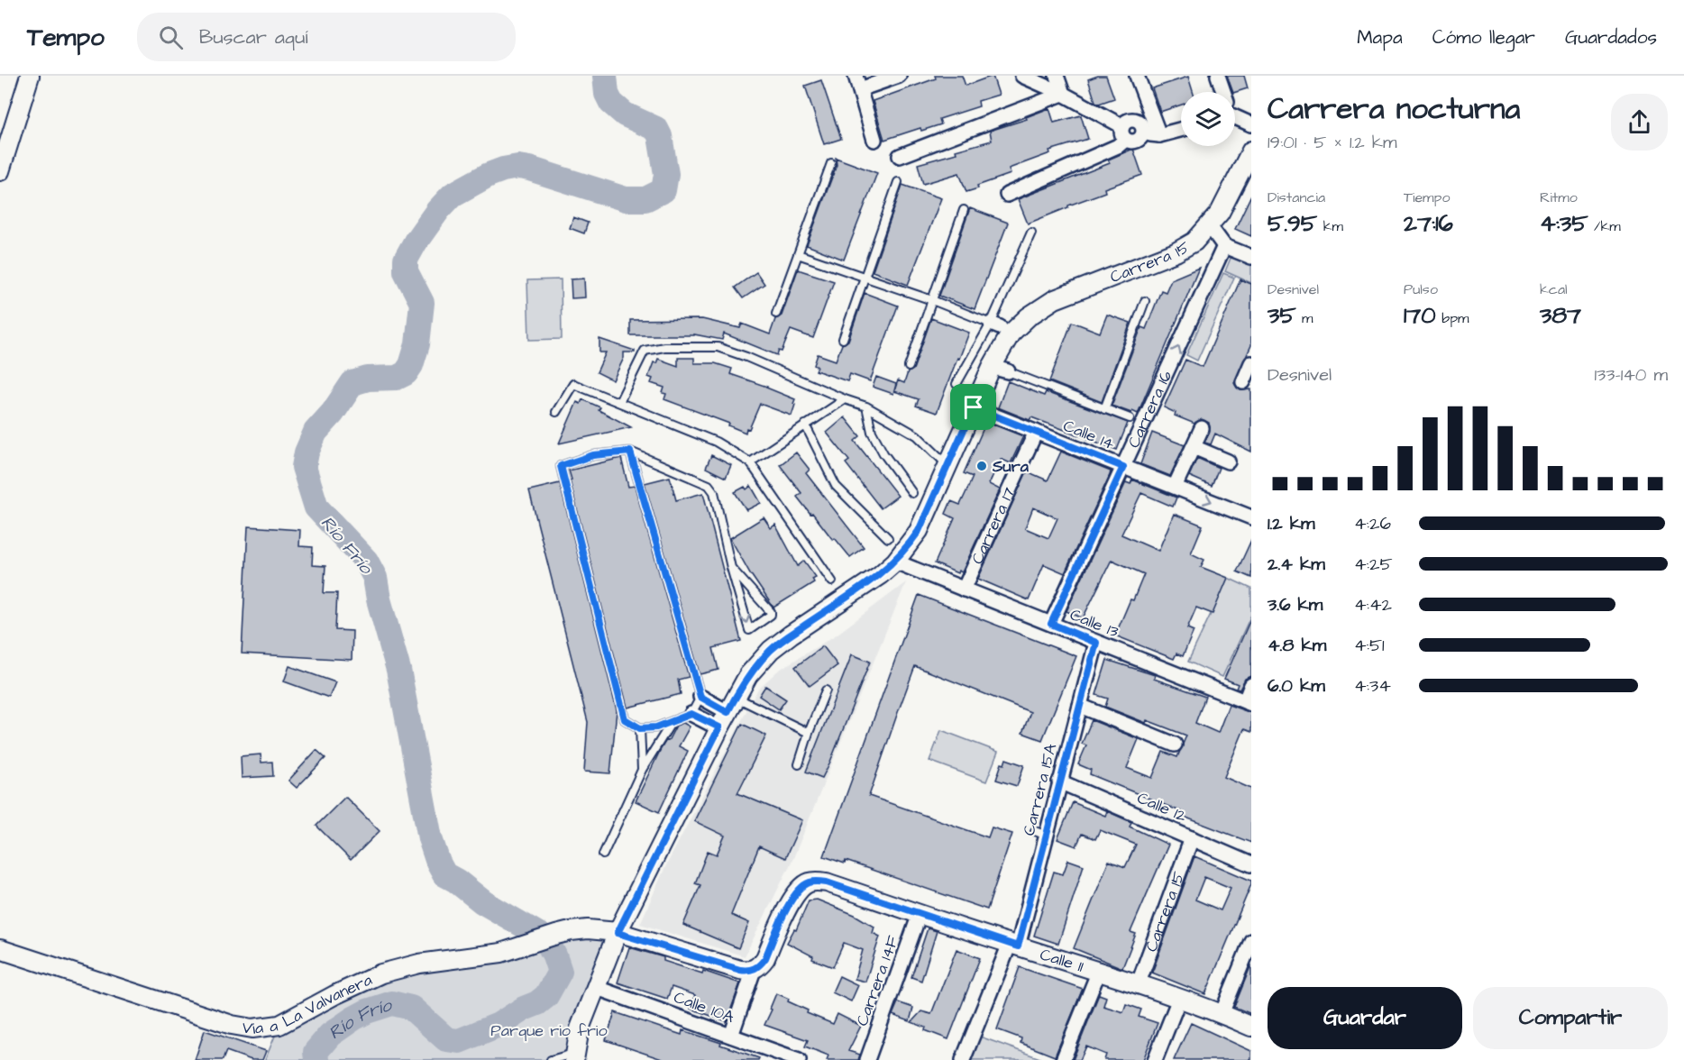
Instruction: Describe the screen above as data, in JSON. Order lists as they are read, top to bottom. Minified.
{"streets":{"street":["Carrera 15","Carrera 16","Calle 14","Carrera 17","Calle 13","Carrera 15A","Calle 12","Calle 11","Carrera 14F","Vía a La Valvanera","Calle 10A"]},"crossings":[["Carrera 15","Calle 14"],["Carrera 15","Calle 13"],["Carrera 15","Calle 12"],["Carrera 15","Calle 11"],["Carrera 15","Vía a La Valvanera"],["Carrera 16","Calle 14"],["Carrera 16","Calle 13"],["Calle 14","Carrera 17"],["Carrera 17","Calle 13"],["Calle 13","Carrera 15A"],["Carrera 15A","Calle 12"],["Carrera 15A","Calle 11"],["Calle 11","Carrera 14F"],["Calle 11","Vía a La Valvanera"]],"water":["Río Frío"],"parks":["Parque rio frio"],"places":["Sura"],"page":{"header":"Tempo","search":"Buscar aquí","nav":["Mapa","Cómo llegar","Guardados"],"heading":["Carrera nocturna","19:01 · 5 × 1.2 km"],"stats":[["Distancia","5.95 km"],["Tiempo","27:16"],["Ritmo","4:35 /km"],["Desnivel","35 m"],["Pulso","170 bpm"],["kcal","387"]],"chart":["Desnivel","133–140 m"],"list":[{"name":"1.2 km","note":"4:26"},{"name":"2.4 km","note":"4:25"},{"name":"3.6 km","note":"4:42"},{"name":"4.8 km","note":"4:51"},{"name":"6.0 km","note":"4:34"}],"buttons":["Guardar","Compartir"]}}
